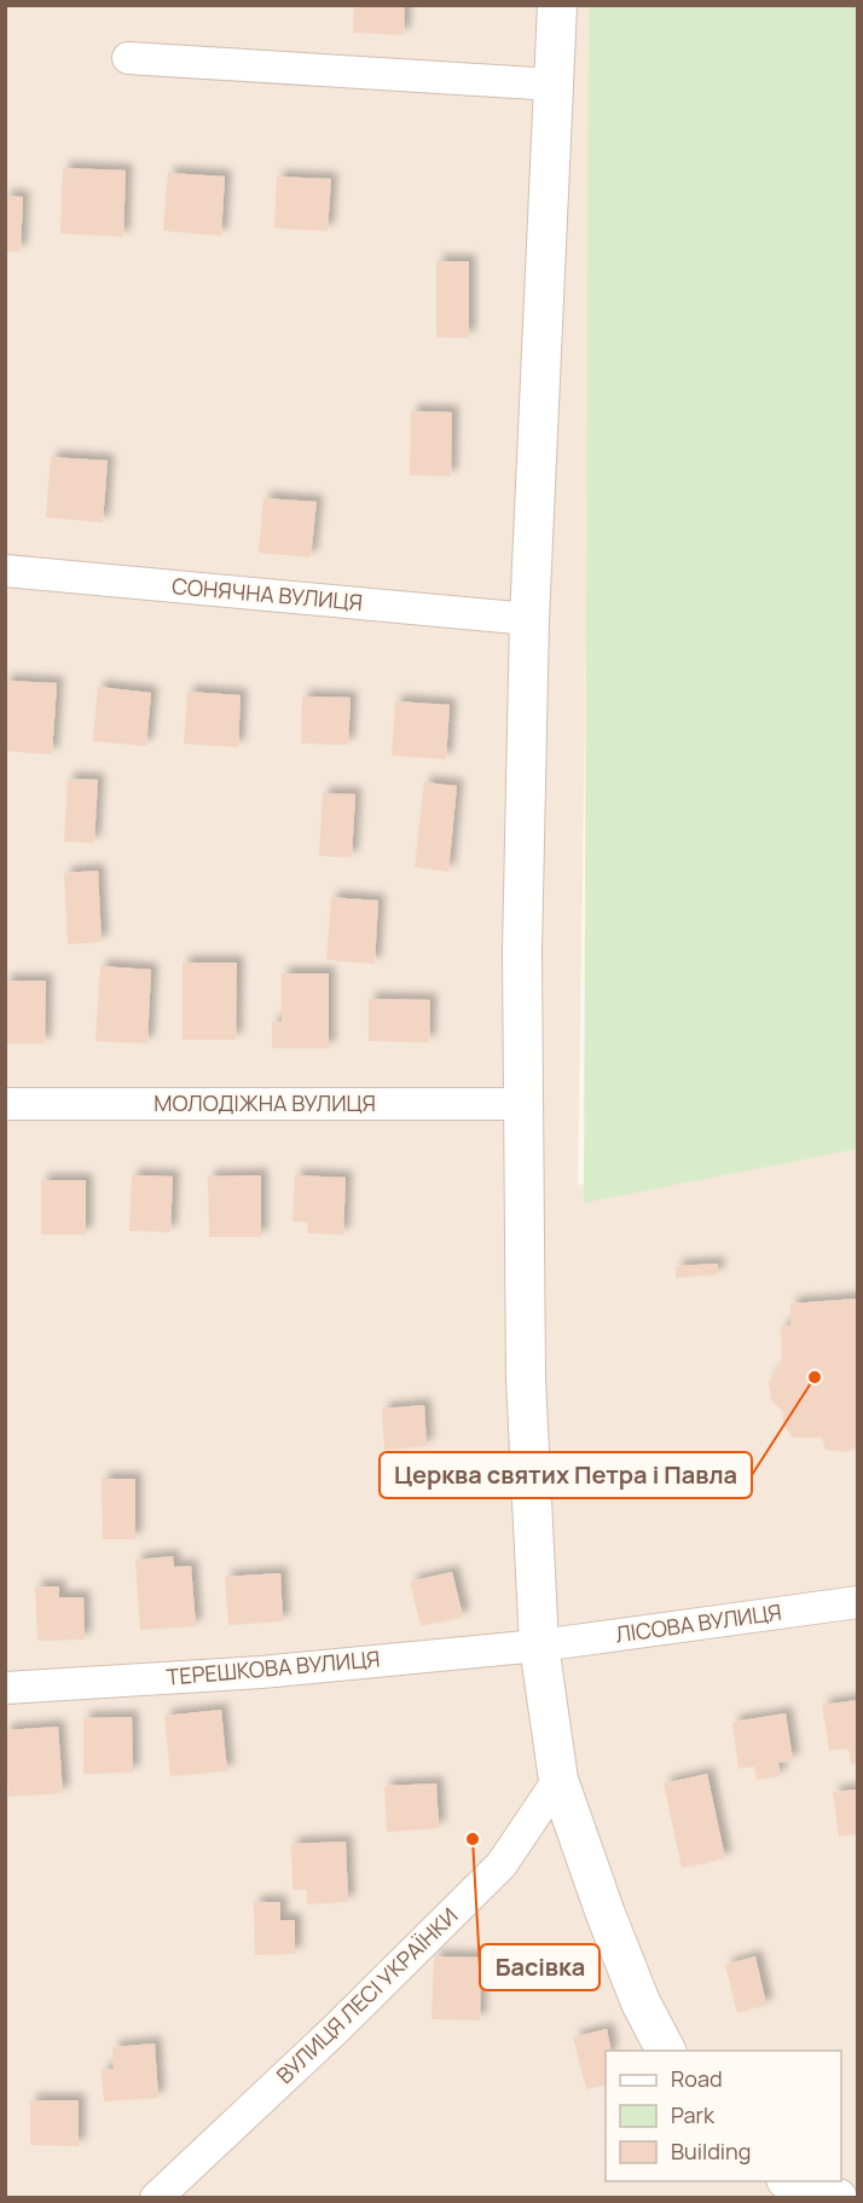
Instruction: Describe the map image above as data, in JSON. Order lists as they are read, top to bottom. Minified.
{"streets":{"street":["СОНЯЧНА ВУЛИЦЯ","МОЛОДІЖНА ВУЛИЦЯ","ЛІСОВА ВУЛИЦЯ","ТЕРЕШКОВА ВУЛИЦЯ","ВУЛИЦЯ ЛЕСІ УКРАЇНКИ"]},"crossings":[["ЛІСОВА ВУЛИЦЯ","ТЕРЕШКОВА ВУЛИЦЯ"]],"places":["Церква святих Петра і Павла","Басівка"],"legend":["Road","Park","Building"]}
